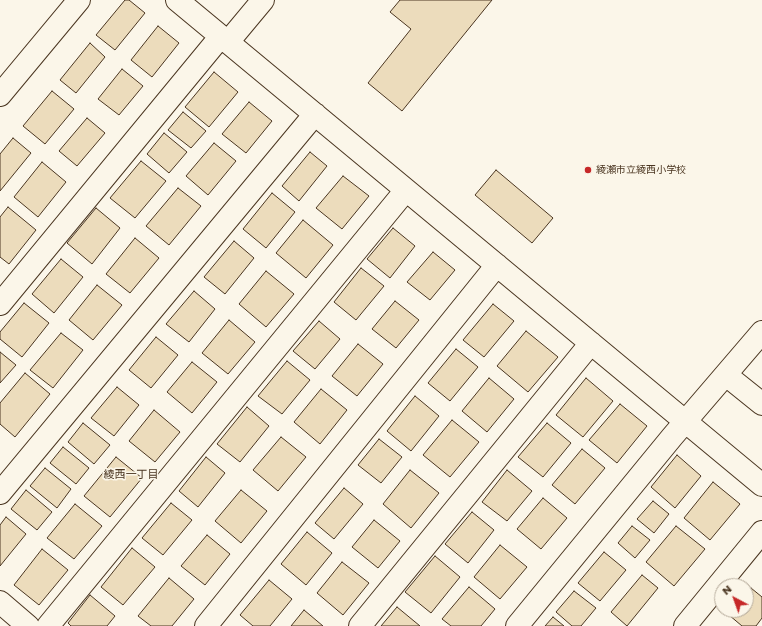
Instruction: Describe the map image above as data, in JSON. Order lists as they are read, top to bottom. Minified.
{"districts":["綾西一丁目"],"places":["綾瀬市立綾西小学校"],"north":"top left"}
